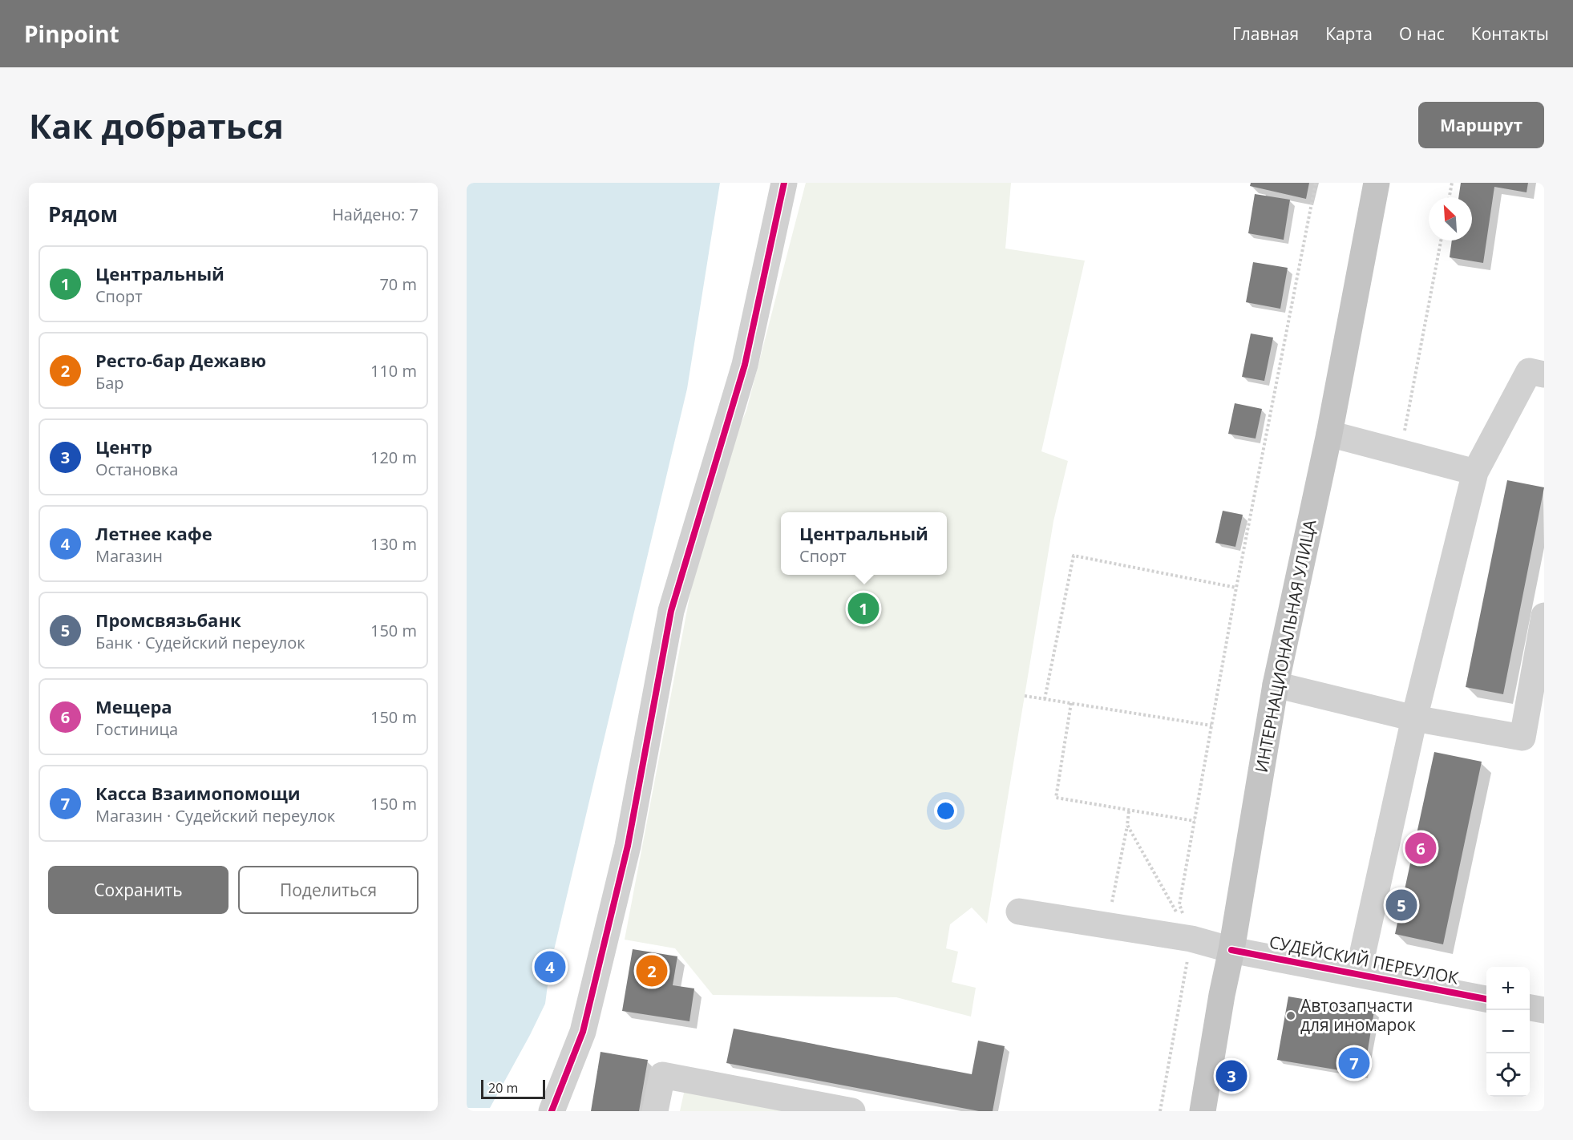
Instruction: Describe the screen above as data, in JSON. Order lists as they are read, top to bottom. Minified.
{"streets":{"main road":["ИНТЕРНАЦИОНАЛЬНАЯ УЛИЦА"],"street":["СУДЕЙСКИЙ ПЕРЕУЛОК"]},"crossings":[["ИНТЕРНАЦИОНАЛЬНАЯ УЛИЦА","СУДЕЙСКИЙ ПЕРЕУЛОК"]],"places":["Автозапчасти для иномарок"],"scale_bar":"20 m","north":"top left","page":{"header":"Pinpoint","nav":["Главная","Карта","О нас","Контакты"],"buttons":["Маршрут",["Сохранить","Поделиться"]],"title":"Как добраться","heading":["Рядом","Найдено: 7"],"list":[{"mark":"1","name":"Центральный","note":"Спорт","value":"70 m"},{"mark":"2","name":"Ресто-бар Дежавю","note":"Бар","value":"110 m"},{"mark":"3","name":"Центр","note":"Остановка","value":"120 m"},{"mark":"4","name":"Летнее кафе","note":"Магазин","value":"130 m"},{"mark":"5","name":"Промсвязьбанк","note":"Банк · Судейский переулок","value":"150 m"},{"mark":"6","name":"Мещера","note":"Гостиница","value":"150 m"},{"mark":"7","name":"Касса Взаимопомощи","note":"Магазин · Судейский переулок","value":"150 m"}],"popup":["Центральный","Спорт"],"pins":["1","6","5","4","2","7","3"],"map_buttons":["+","−"],"scale":"20 m"}}
